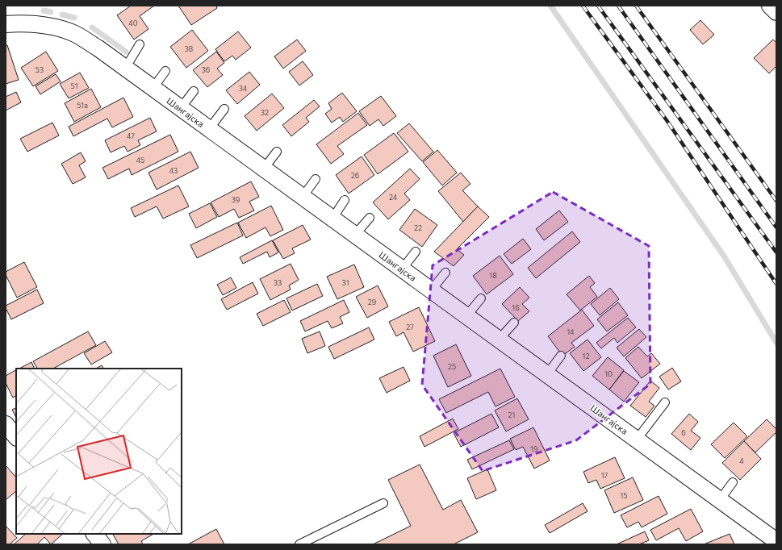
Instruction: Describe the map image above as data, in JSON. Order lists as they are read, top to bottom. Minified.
{"streets":{"street":["Шангајска"]},"house_numbers":["40","38","53","36","51","34","51a","32","47","45","43","26","24","39","22","18","33","31","29","16","27","14","12","25","10","21","6","19","4","17","15"]}
